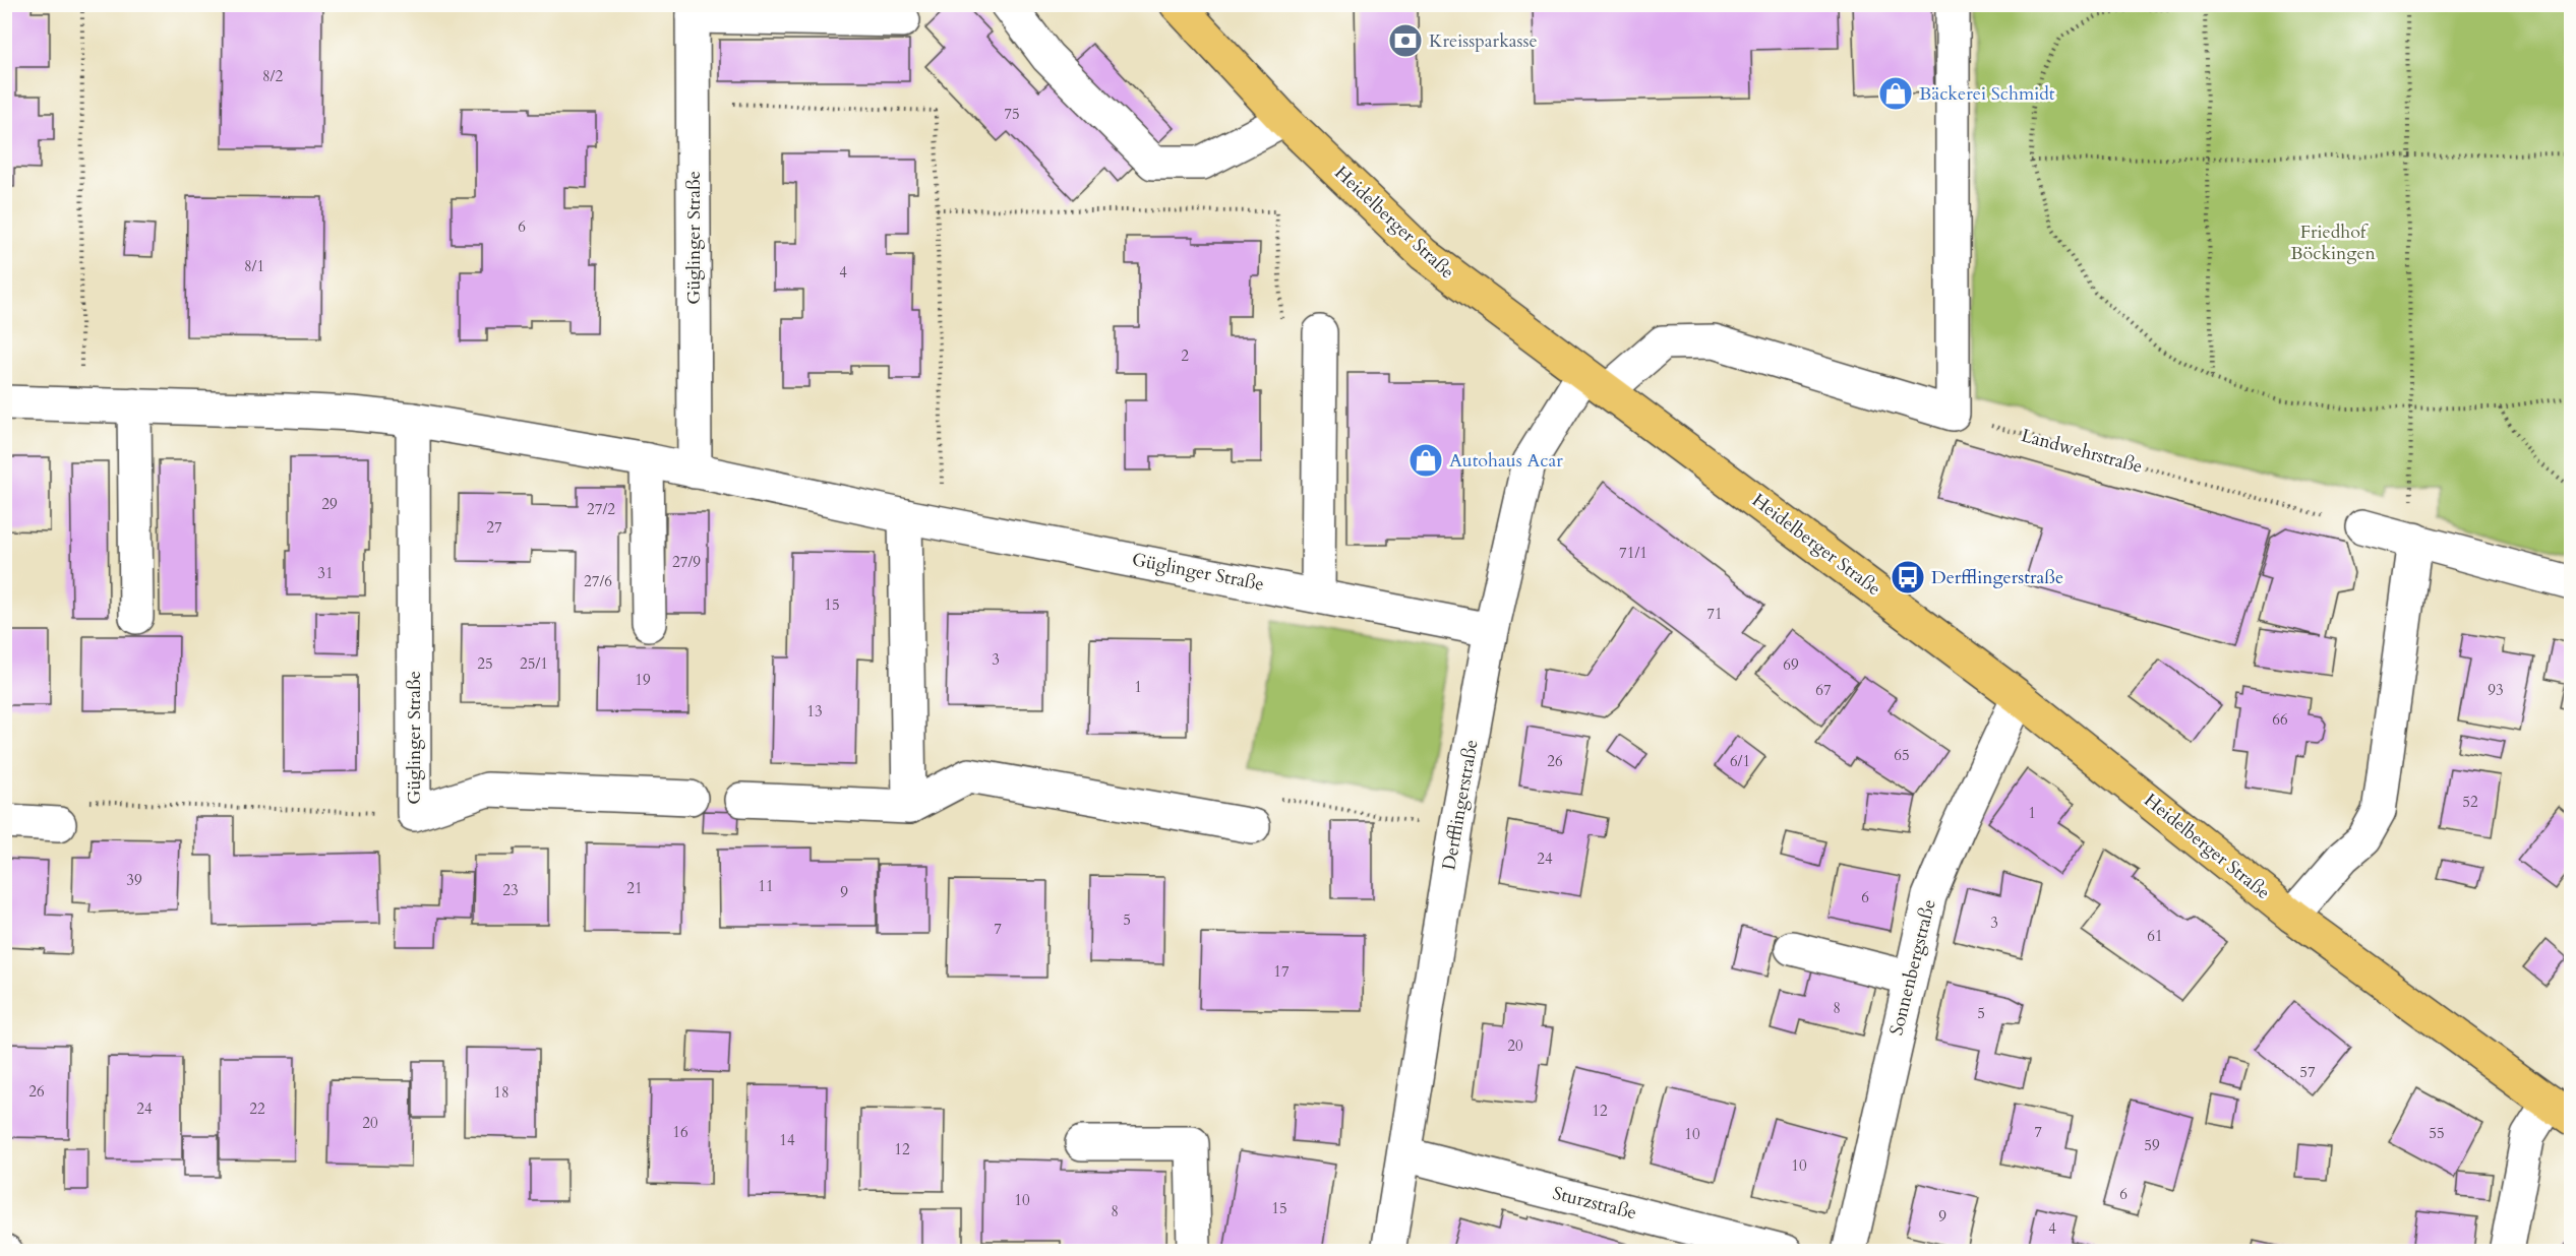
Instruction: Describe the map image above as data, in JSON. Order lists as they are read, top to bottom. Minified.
{"streets":{"main road":["Heidelberger Straße"],"street":["Güglinger Straße","Derfflingerstraße","Sonnenbergstraße","Sturzstraße"],"path":["Landwehrstraße"]},"crossings":[["Heidelberger Straße","Derfflingerstraße"],["Heidelberger Straße","Sonnenbergstraße"],["Güglinger Straße","Derfflingerstraße"],["Derfflingerstraße","Sturzstraße"]],"parks":["Friedhof Böckingen"],"places":{"bank":["Kreissparkasse"],"shop":["Bäckerei Schmidt","Autohaus Acar"],"bus stop":["Derfflingerstraße"]},"house_numbers":["8/2","75","6","8/1","4","2","29","27/2","27","71/1","27/9","31","27/6","15","71","3","25","25/1","69","19","1","67","93","13","66","65","26","6/1","52","1","24","39","11","21","23","9","6","5","3","7","61","17","8","5","20","57","26","18","24","22","12","20","16","7","55","10","14","59","12","10","6","10","15","8","9","4"]}
